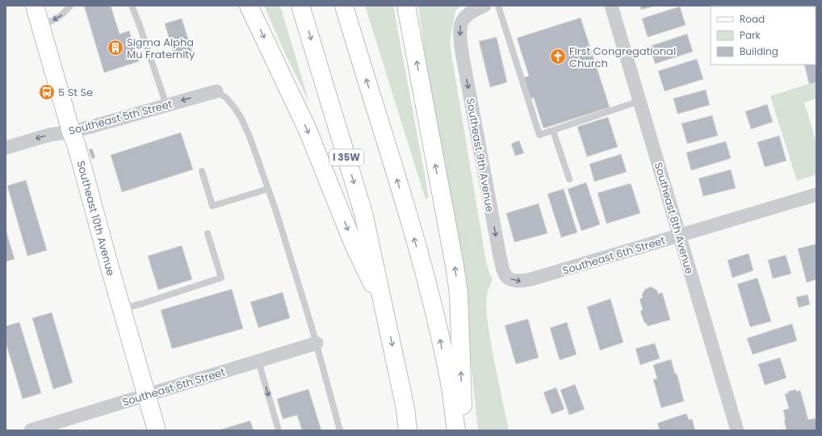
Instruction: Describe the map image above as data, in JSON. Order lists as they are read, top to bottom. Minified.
{"streets":{"main road":["I 35W","Southeast 10th Avenue"],"street":["Southeast 5th Street","Southeast 9th Avenue","Southeast 8th Avenue","Southeast 6th Street"]},"crossings":[["Southeast 5th Street","Southeast 10th Avenue"],["Southeast 9th Avenue","Southeast 6th Street"],["Southeast 10th Avenue","Southeast 6th Street"],["Southeast 8th Avenue","Southeast 6th Street"]],"one_way":["Southeast 5th Street","Southeast 9th Avenue"],"places":{"building":["Sigma Alpha Mu Fraternity"],"church":["First Congregational Church"],"bus stop":["5 St Se"]},"legend":["Road","Park","Building"]}
